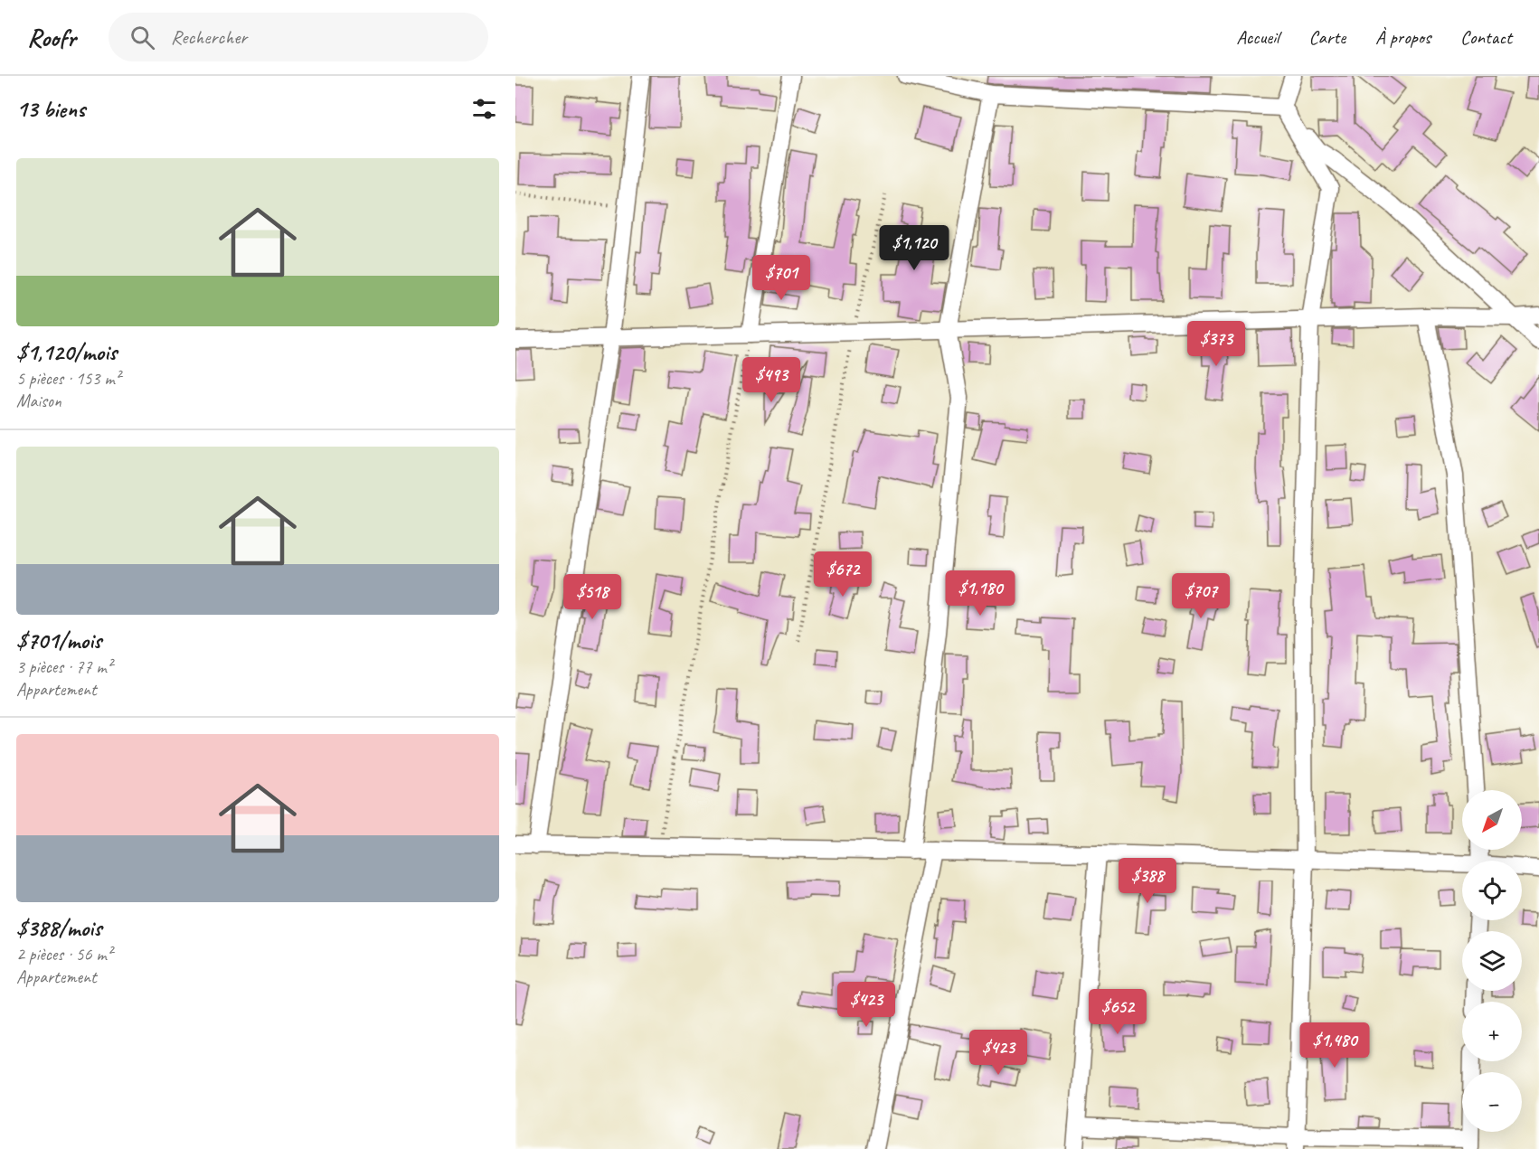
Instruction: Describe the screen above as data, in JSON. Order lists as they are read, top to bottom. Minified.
{"north":"bottom left","page":{"header":"Roofr","search":"Rechercher","nav":["Accueil","Carte","À propos","Contact"],"heading":"13 biens","list":[{"name":"$1,120/mois","note":"5 pièces · 153 m² · Maison"},{"name":"$701/mois","note":"3 pièces · 77 m² · Appartement"},{"name":"$388/mois","note":"2 pièces · 56 m² · Appartement"}],"price":["$1,120","$701","$373","$493","$672","$1,180","$707","$518","$388","$423","$652","$1,480","$423"],"map_buttons":["+","−"]}}
